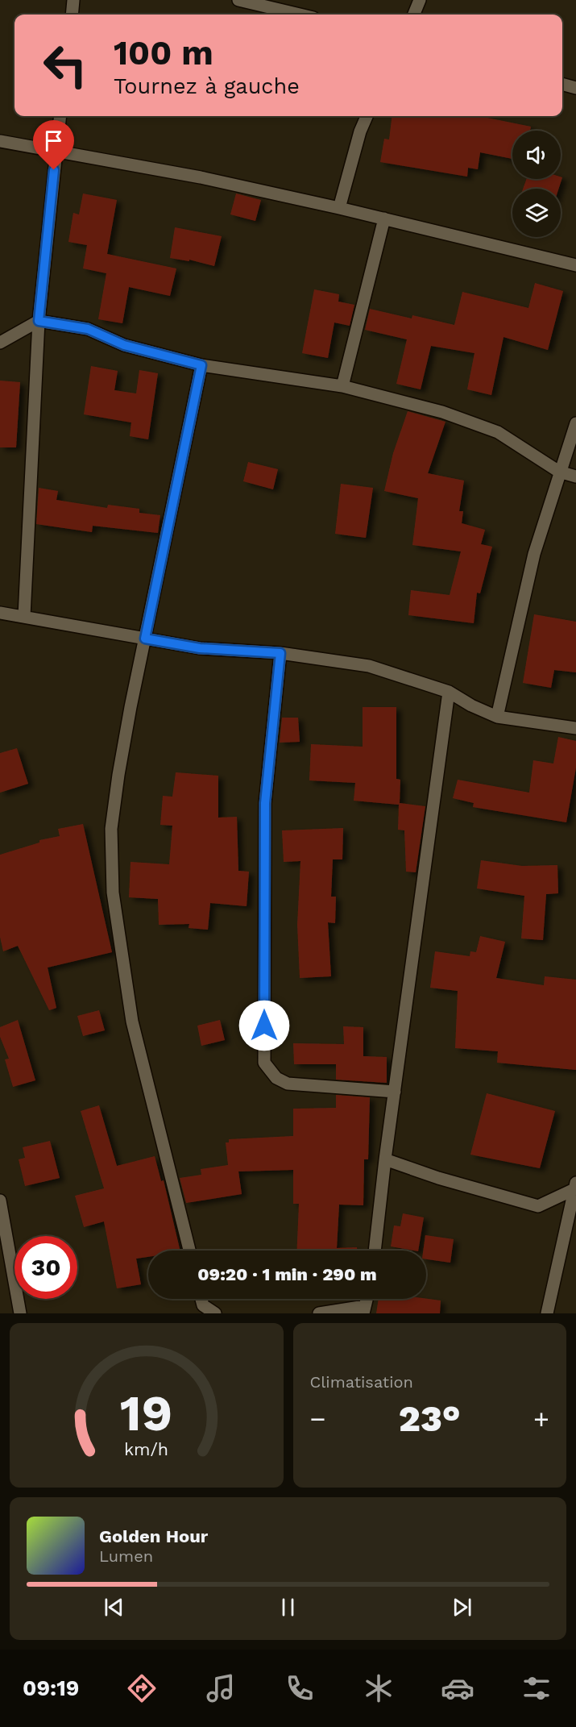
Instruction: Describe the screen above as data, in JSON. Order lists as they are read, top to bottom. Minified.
{"page":{"turn":["100 m","Tournez à gauche"],"limit":"30","trip":"09:20 · 1 min · 290 m","tile":"Climatisation","heat":["−","23°","+"],"song":["Golden Hour","Lumen"],"tabs":"09:19","gauge":["19","km/h"]}}
